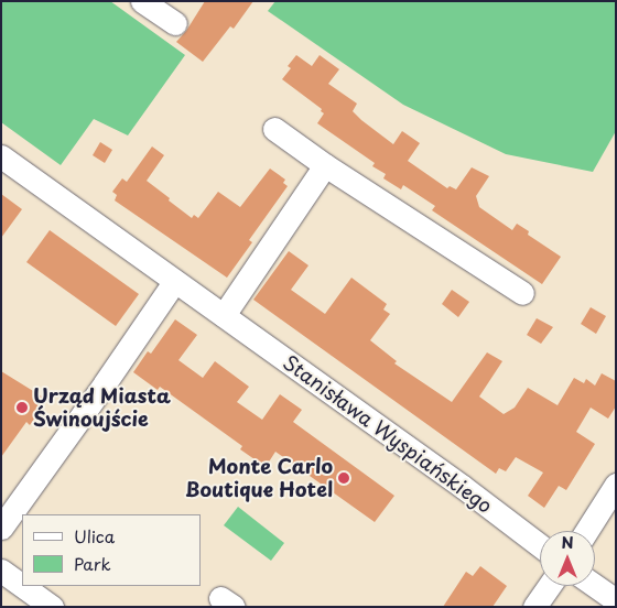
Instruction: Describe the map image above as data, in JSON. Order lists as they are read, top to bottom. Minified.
{"streets":{"street":["Stanisława Wyspiańskiego"]},"places":["Urząd Miasta Świnoujście","Monte Carlo Boutique Hotel"],"legend":["Ulica","Park"],"north":"top"}
